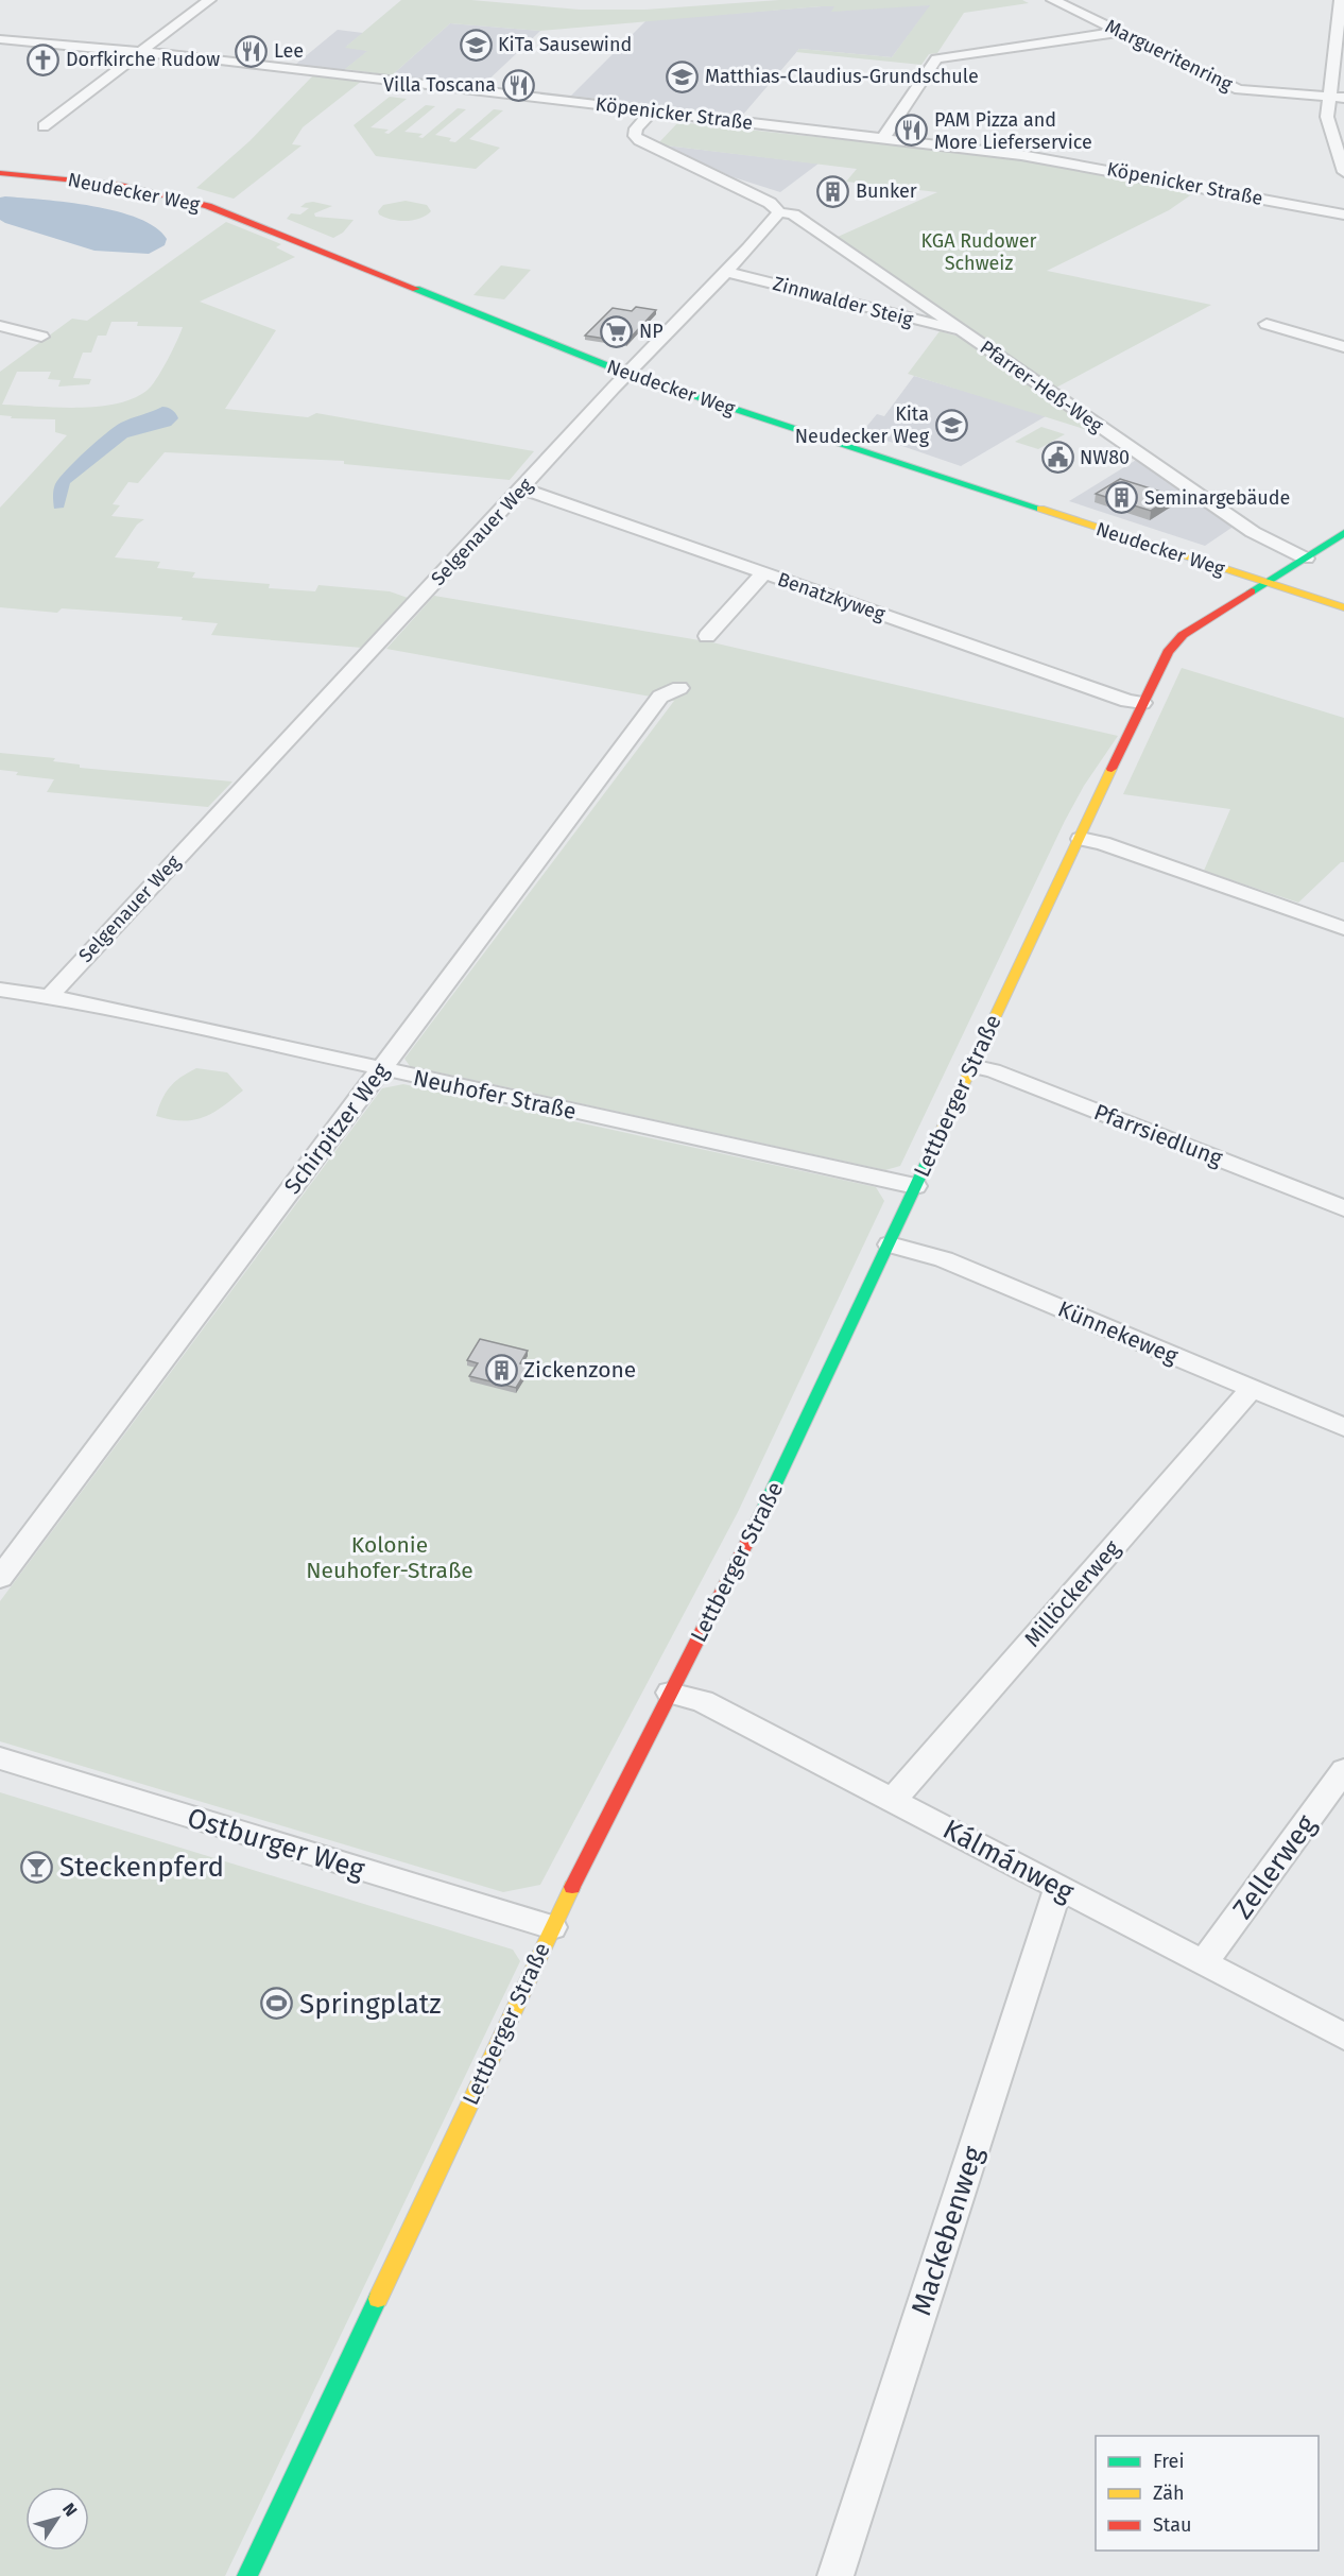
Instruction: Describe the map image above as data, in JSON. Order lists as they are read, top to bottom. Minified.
{"streets":{"street":["Margueritenring","Köpenicker Straße","Neudecker Weg","Zinnwalder Steig","Pfarrer-Heß-Weg","Selgenauer Weg","Benatzkyweg","Neuhofer Straße","Lettberger Straße","Schirpitzer Weg","Pfarrsiedlung","Künnekeweg","Millöckerweg","Ostburger Weg","Kálmánweg","Zellerweg","Mackebenweg"]},"crossings":[["Neudecker Weg","Selgenauer Weg"],["Neudecker Weg","Lettberger Straße"],["Zinnwalder Steig","Pfarrer-Heß-Weg"],["Zinnwalder Steig","Selgenauer Weg"],["Pfarrer-Heß-Weg","Selgenauer Weg"],["Pfarrer-Heß-Weg","Lettberger Straße"],["Selgenauer Weg","Benatzkyweg"],["Selgenauer Weg","Neuhofer Straße"],["Benatzkyweg","Lettberger Straße"],["Neuhofer Straße","Lettberger Straße"],["Neuhofer Straße","Schirpitzer Weg"],["Lettberger Straße","Pfarrsiedlung"],["Lettberger Straße","Künnekeweg"],["Lettberger Straße","Ostburger Weg"],["Lettberger Straße","Kálmánweg"],["Künnekeweg","Millöckerweg"],["Millöckerweg","Kálmánweg"],["Kálmánweg","Zellerweg"],["Kálmánweg","Mackebenweg"]],"parks":["KGA Rudower Schweiz","Kolonie Neuhofer-Straße"],"places":{"school or university":["KiTa Sausewind","Matthias-Claudius-Grundschule","Kita Neudecker Weg"],"restaurant":["Lee","Villa Toscana","PAM Pizza and More Lieferservice"],"church":["Dorfkirche Rudow"],"building":["Bunker","Seminargebäude","Zickenzone"],"supermarket":["NP"],"public building":["NW80"],"bar":["Steckenpferd"],"sports":["Springplatz"]},"legend":["Frei","Zäh","Stau"],"north":"top right"}
